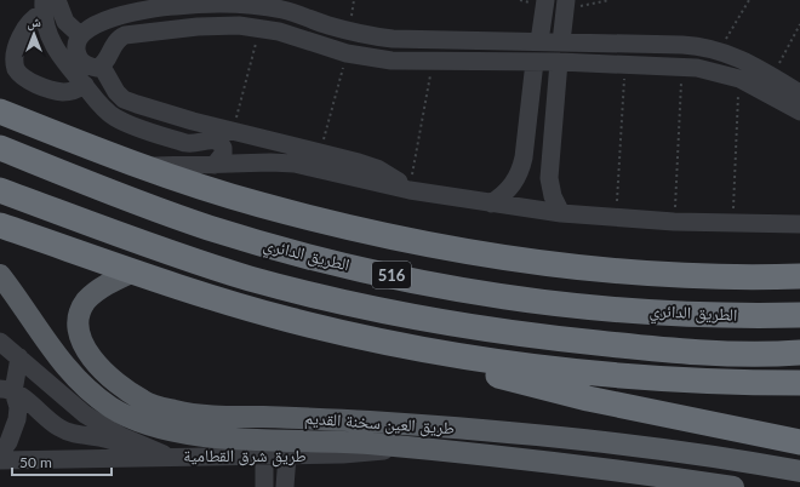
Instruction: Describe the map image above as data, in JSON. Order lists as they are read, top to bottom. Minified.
{"streets":{"highway":["الطريق الدائري","516"],"main road":["طريق العين سخنة القديم"],"street":["طريق شرق القطامية"]},"crossings":[["طريق العين سخنة القديم","طريق شرق القطامية"]],"scale_bar":"50 m","north":"top"}
